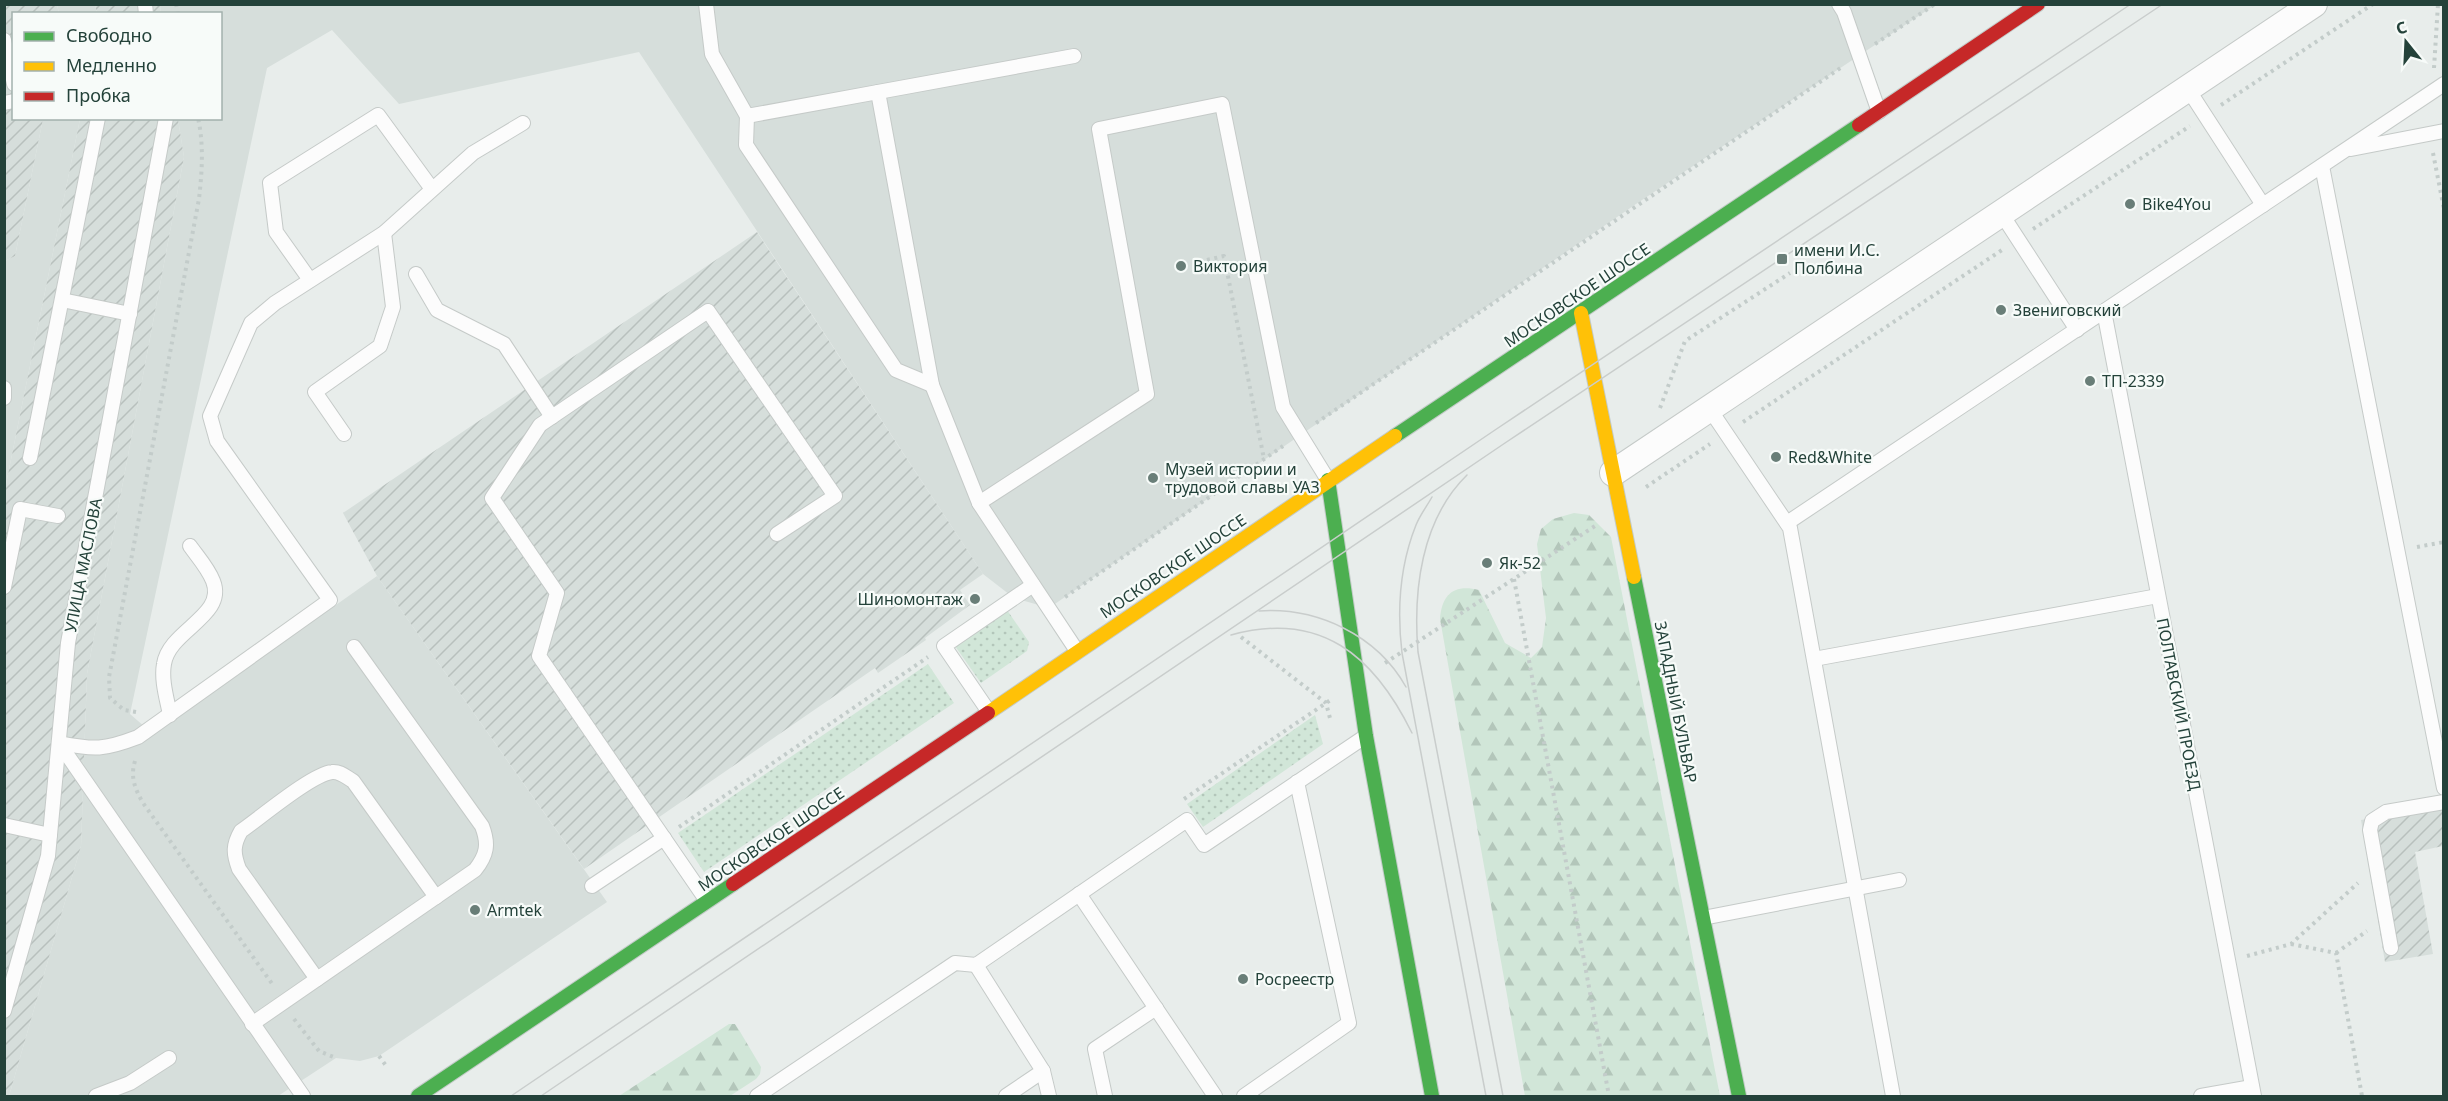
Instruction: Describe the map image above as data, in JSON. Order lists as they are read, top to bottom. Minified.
{"streets":{"main road":["МОСКОВСКОЕ ШОССЕ","ЗАПАДНЫЙ БУЛЬВАР"],"lane":["УЛИЦА МАСЛОВА","ПОЛТАВСКИЙ ПРОЕЗД"]},"crossings":[["МОСКОВСКОЕ ШОССЕ","ЗАПАДНЫЙ БУЛЬВАР"]],"places":{"other":["Bike4You","Виктория","Звениговский","ТП-2339","Red&White","Музей истории и трудовой славы УАЗ","Як-52","Шиномонтаж","Armtek","Росреестр"],"transit":["имени И.С. Полбина"]},"legend":["Свободно","Медленно","Пробка"],"north":"top"}
